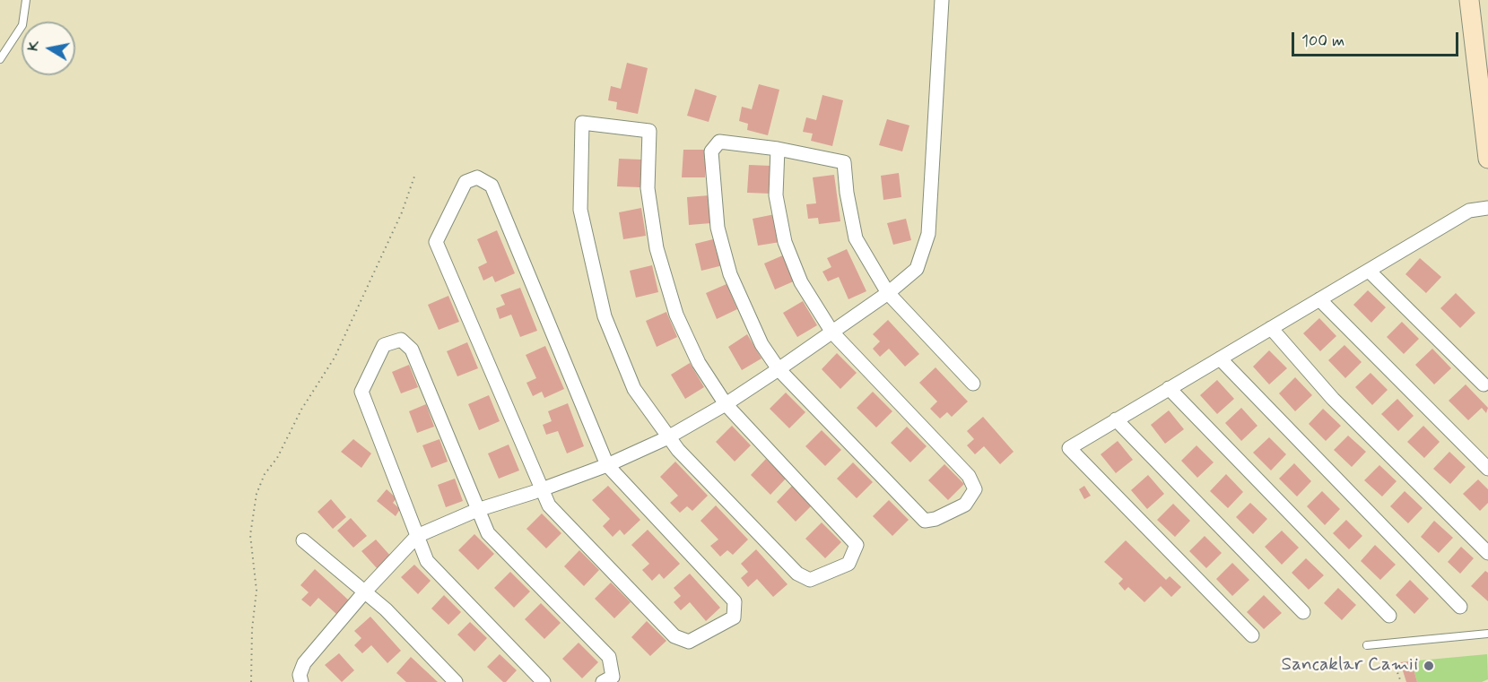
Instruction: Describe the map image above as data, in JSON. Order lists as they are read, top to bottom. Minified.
{"places":["Sancaklar Camii"],"scale_bar":"100 m","north":"left"}
